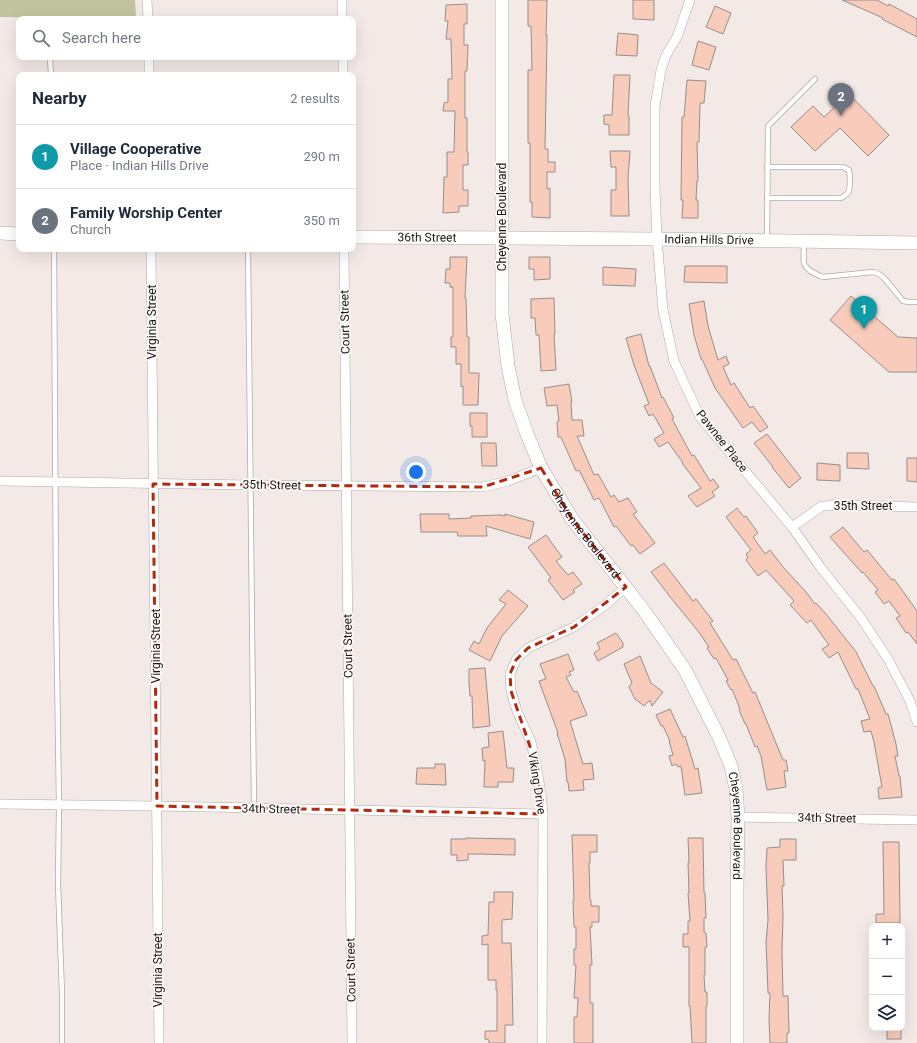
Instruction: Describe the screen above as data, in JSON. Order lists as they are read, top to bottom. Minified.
{"streets":{"street":["Cheyenne Boulevard","36th Street","Indian Hills Drive","Virginia Street","Court Street","Pawnee Place","35th Street","Viking Drive","34th Street"]},"crossings":[["Cheyenne Boulevard","36th Street"],["Cheyenne Boulevard","Indian Hills Drive"],["Cheyenne Boulevard","35th Street"],["Cheyenne Boulevard","Viking Drive"],["Cheyenne Boulevard","34th Street"],["36th Street","Indian Hills Drive"],["Indian Hills Drive","Pawnee Place"],["Virginia Street","35th Street"],["Virginia Street","34th Street"],["Court Street","35th Street"],["Court Street","34th Street"],["Pawnee Place","35th Street"],["Viking Drive","34th Street"]],"page":{"search":"Search here","heading":["Nearby","2 results"],"pins":["2","1"],"list":[{"mark":"1","name":"Village Cooperative","note":"Place · Indian Hills Drive","value":"290 m"},{"mark":"2","name":"Family Worship Center","note":"Church","value":"350 m"}],"map_buttons":["+","−"]}}
